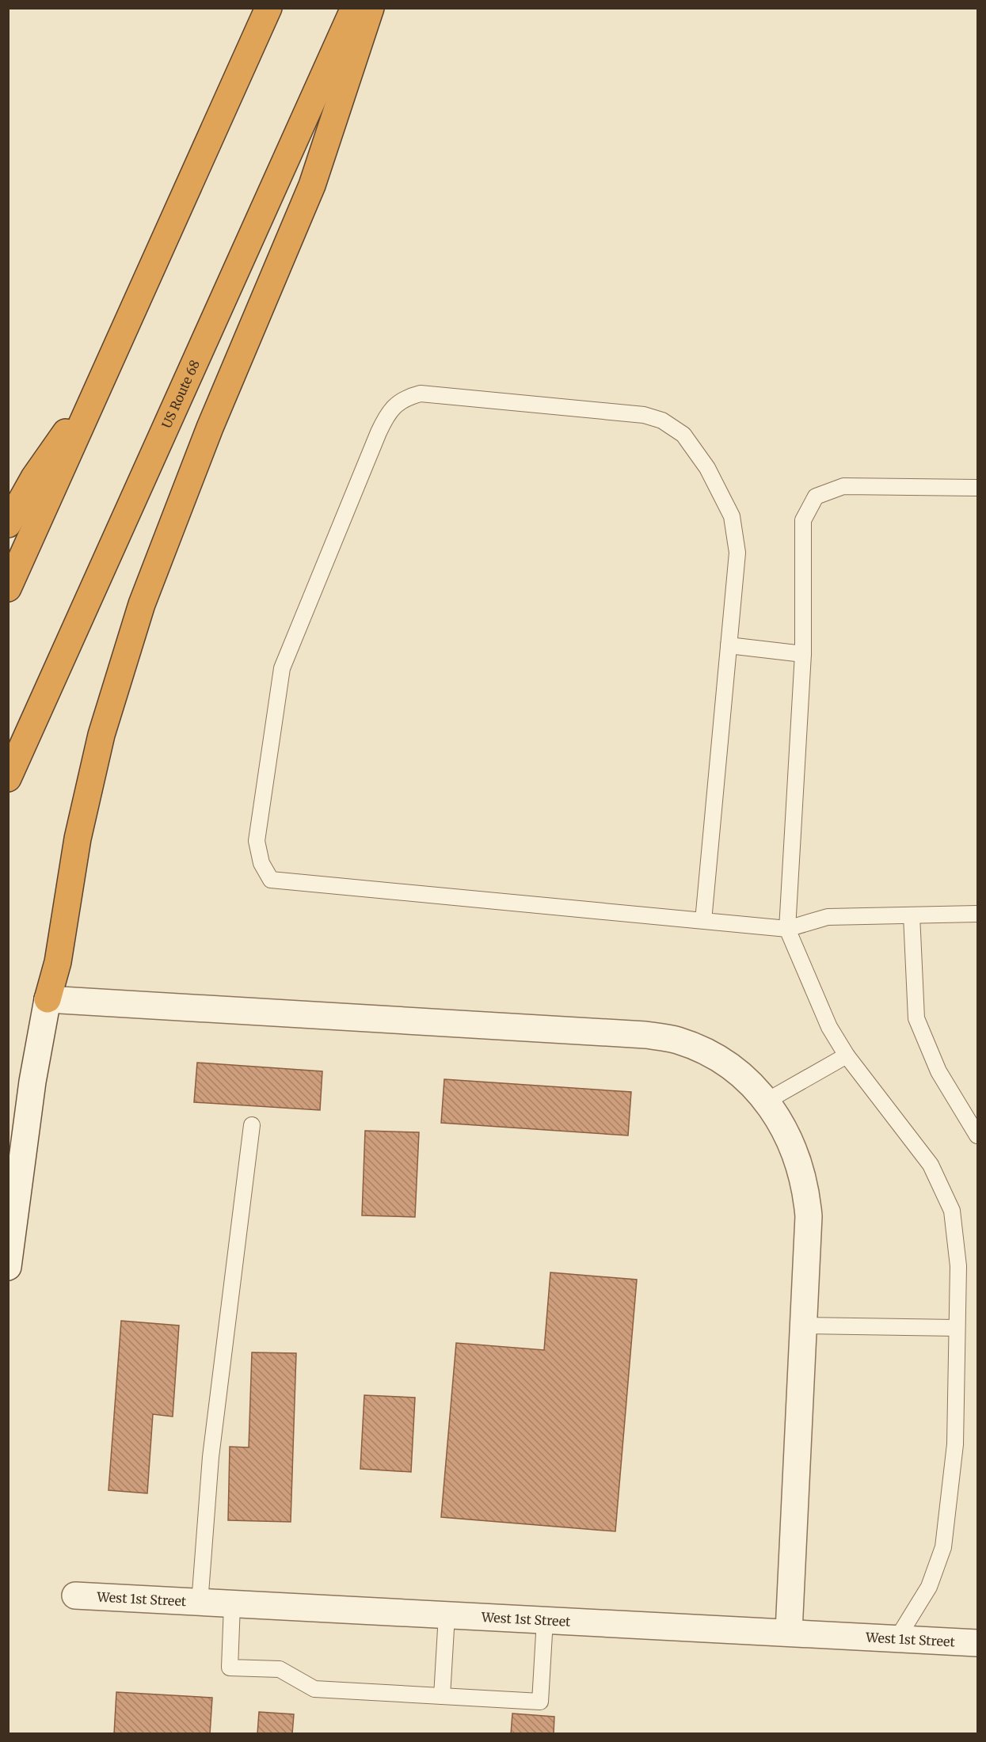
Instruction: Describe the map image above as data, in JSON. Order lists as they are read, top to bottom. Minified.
{"streets":{"highway":["US Route 68"],"street":["West 1st Street"]}}
